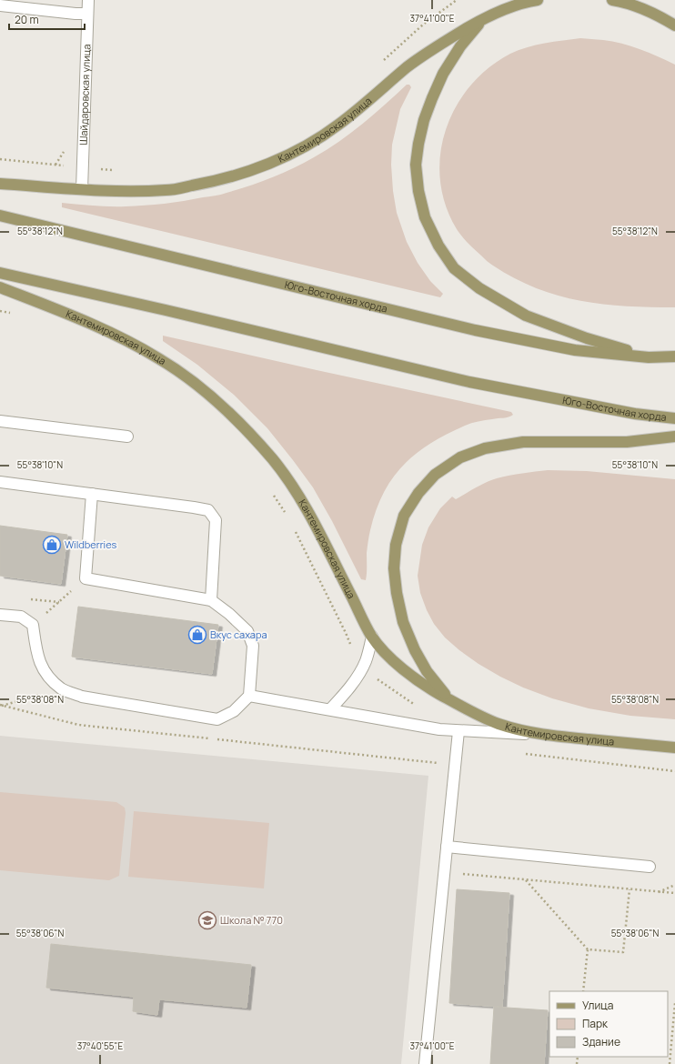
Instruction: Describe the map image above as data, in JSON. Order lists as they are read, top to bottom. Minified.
{"streets":{"main road":["Кантемировская улица","Юго-Восточная хорда"],"street":["Шайдаровская улица"]},"crossings":[["Шайдаровская улица","Кантемировская улица"]],"places":{"shop":["Wildberries","Вкус сахара"],"school or university":["Школа № 770"]},"legend":["Улица","Парк","Здание"],"scale_bar":"20 m","coordinates":["37°41'00\"E","55°38'12\"N","55°38'10\"N","55°38'08\"N","55°38'06\"N","37°40'55\"E"]}
